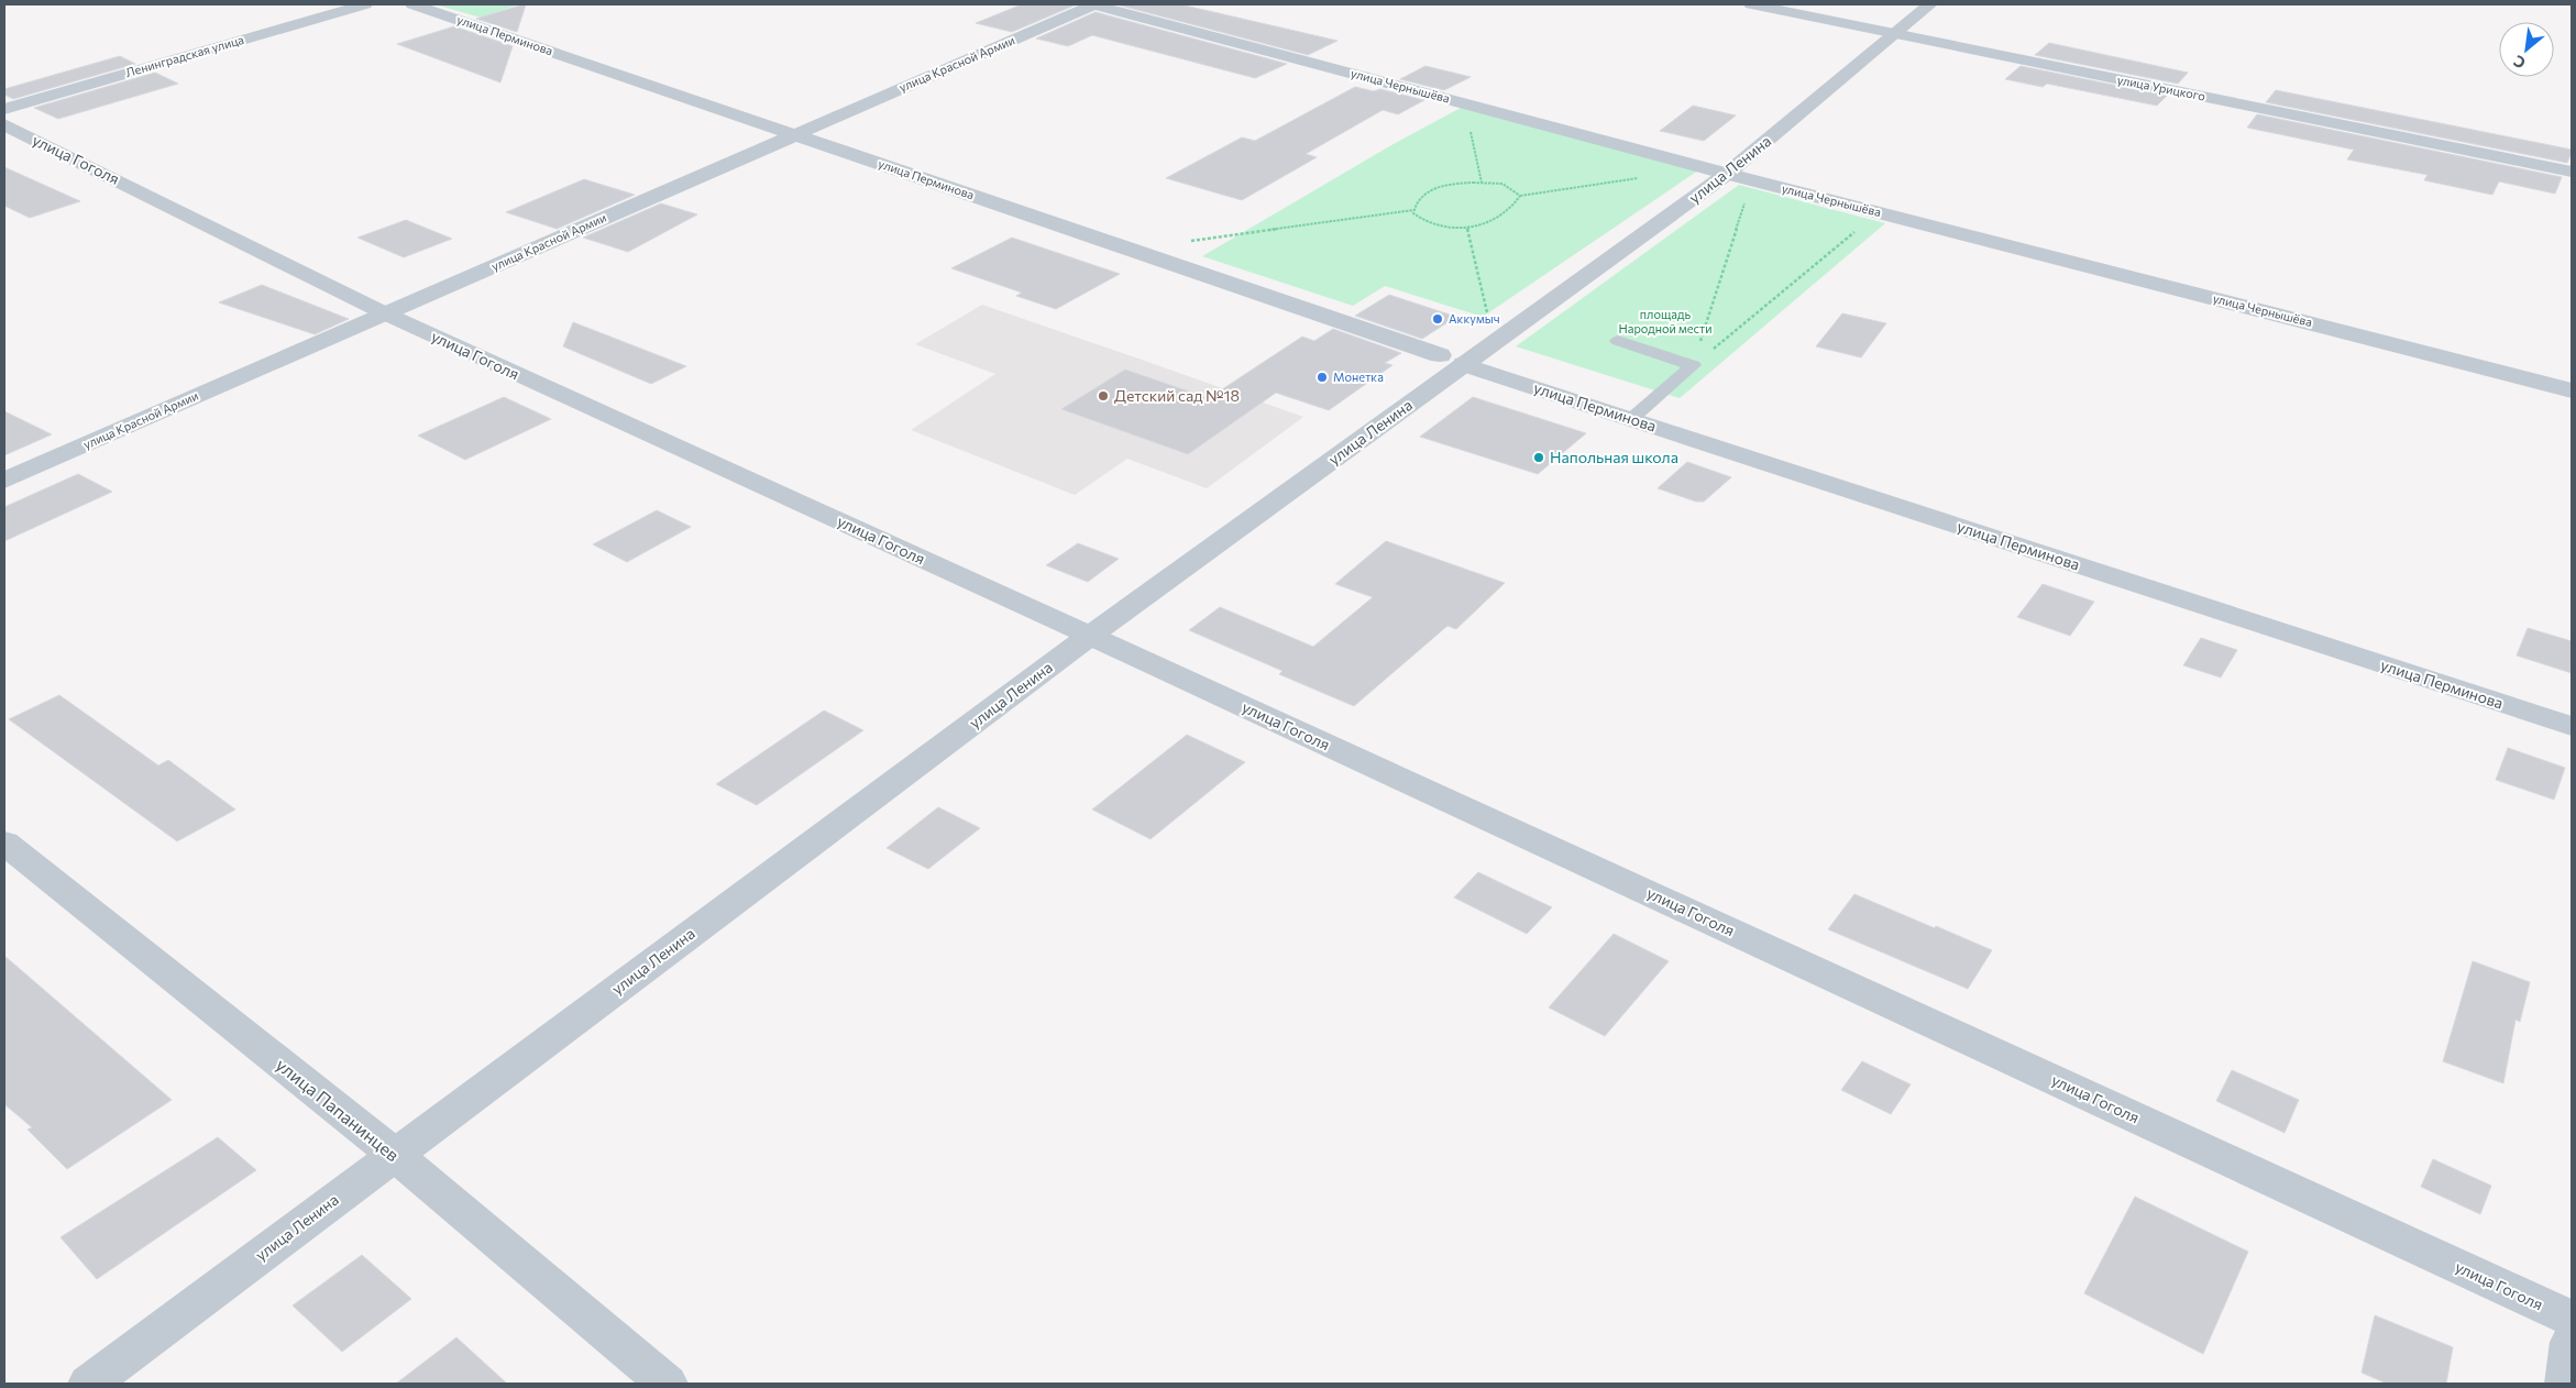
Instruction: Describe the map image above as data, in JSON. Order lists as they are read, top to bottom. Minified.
{"streets":{"street":["улица Перминова","Ленинградская улица","улица Красной Армии","улица Чернышёва","улица Урицкого","улица Гоголя","улица Ленина","улица Папанинцев"]},"crossings":[["улица Перминова","улица Красной Армии"],["улица Перминова","улица Ленина"],["улица Красной Армии","улица Чернышёва"],["улица Красной Армии","улица Гоголя"],["улица Чернышёва","улица Ленина"],["улица Урицкого","улица Ленина"],["улица Гоголя","улица Ленина"],["улица Ленина","улица Папанинцев"]],"parks":["площадь Народной мести"],"places":["Аккумыч","Монетка","Детский сад №18","Напольная школа"],"north":"bottom left"}
